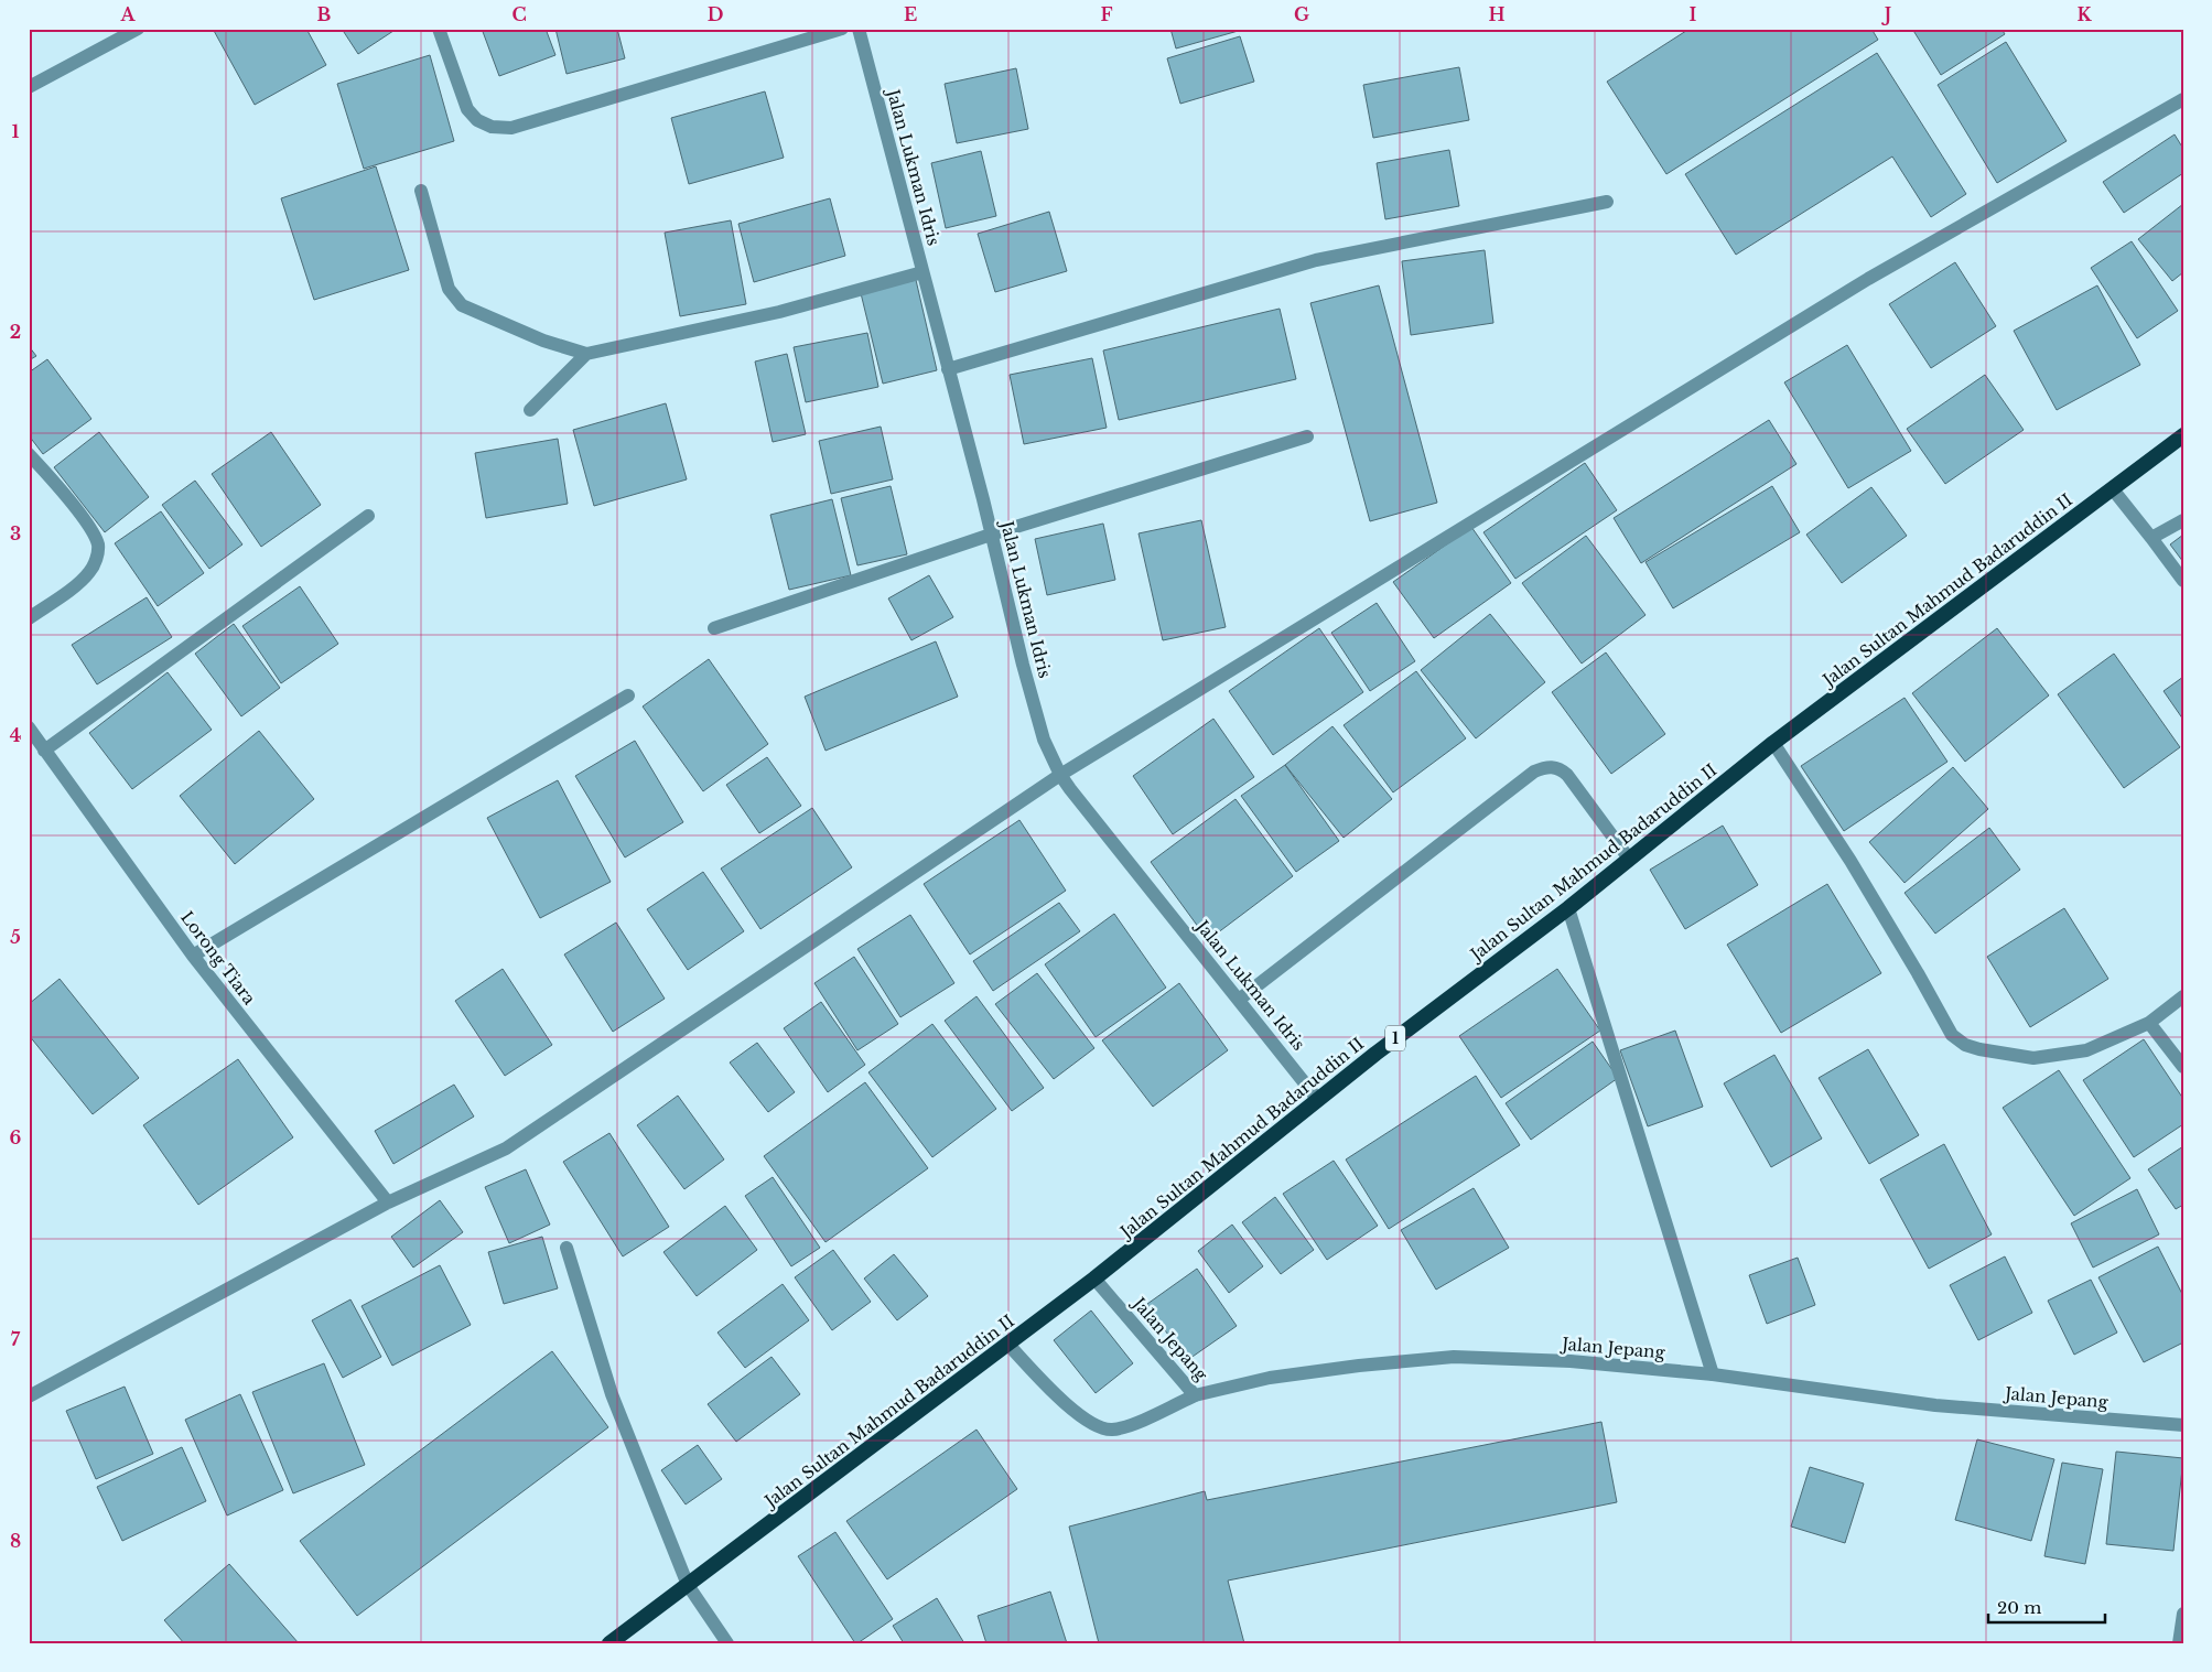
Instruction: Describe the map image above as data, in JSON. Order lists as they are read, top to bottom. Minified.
{"streets":{"highway":["Jalan Sultan Mahmud Badaruddin II","1"],"street":["Jalan Lukman Idris","Lorong Tiara","Jalan Jepang"]},"crossings":[["Jalan Lukman Idris","Jalan Sultan Mahmud Badaruddin II"],["Jalan Sultan Mahmud Badaruddin II","Jalan Jepang"]],"scale_bar":"20 m","grid":{"columns":["A","B","C","D","E","F","G","H","I","J","K"],"rows":["1","2","3","4","5","6","7","8"]}}
